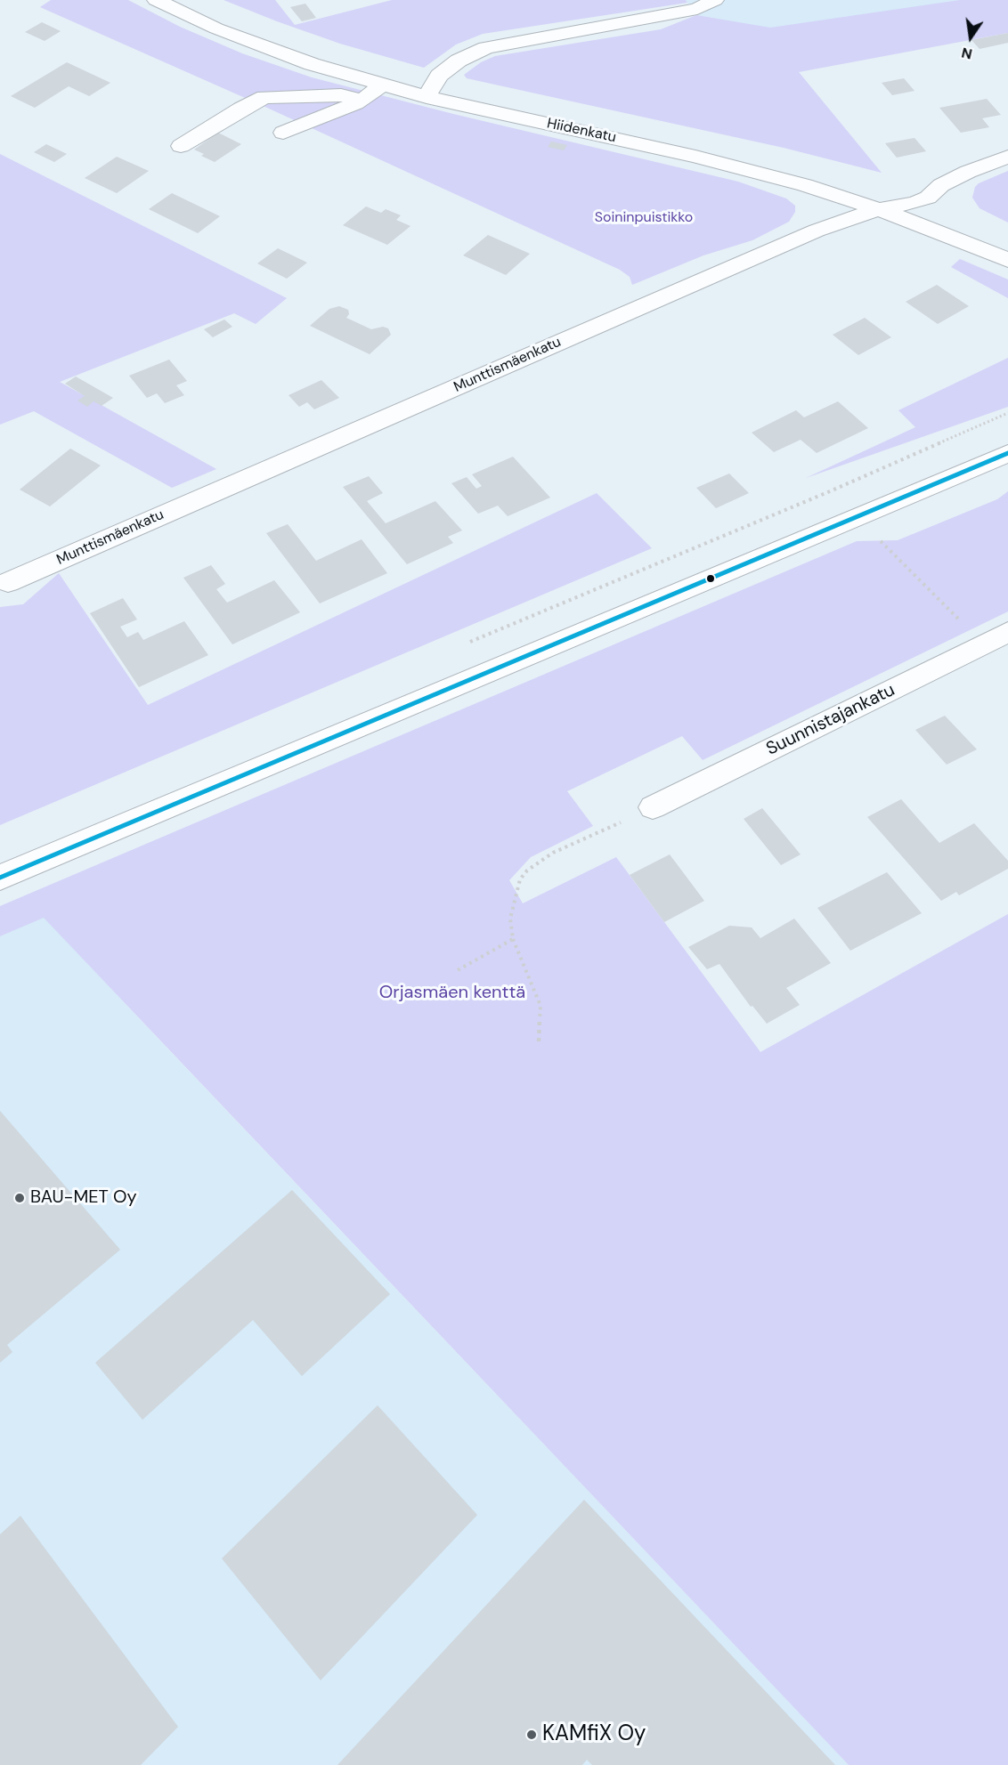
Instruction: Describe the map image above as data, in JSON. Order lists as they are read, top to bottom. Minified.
{"streets":{"street":["Hiidenkatu","Munttismäenkatu","Suunnistajankatu"]},"crossings":[["Hiidenkatu","Munttismäenkatu"]],"parks":["Soininpuistikko","Orjasmäen kenttä"],"places":["BAU-MET Oy","KAMfiX Oy"],"north":"bottom"}
